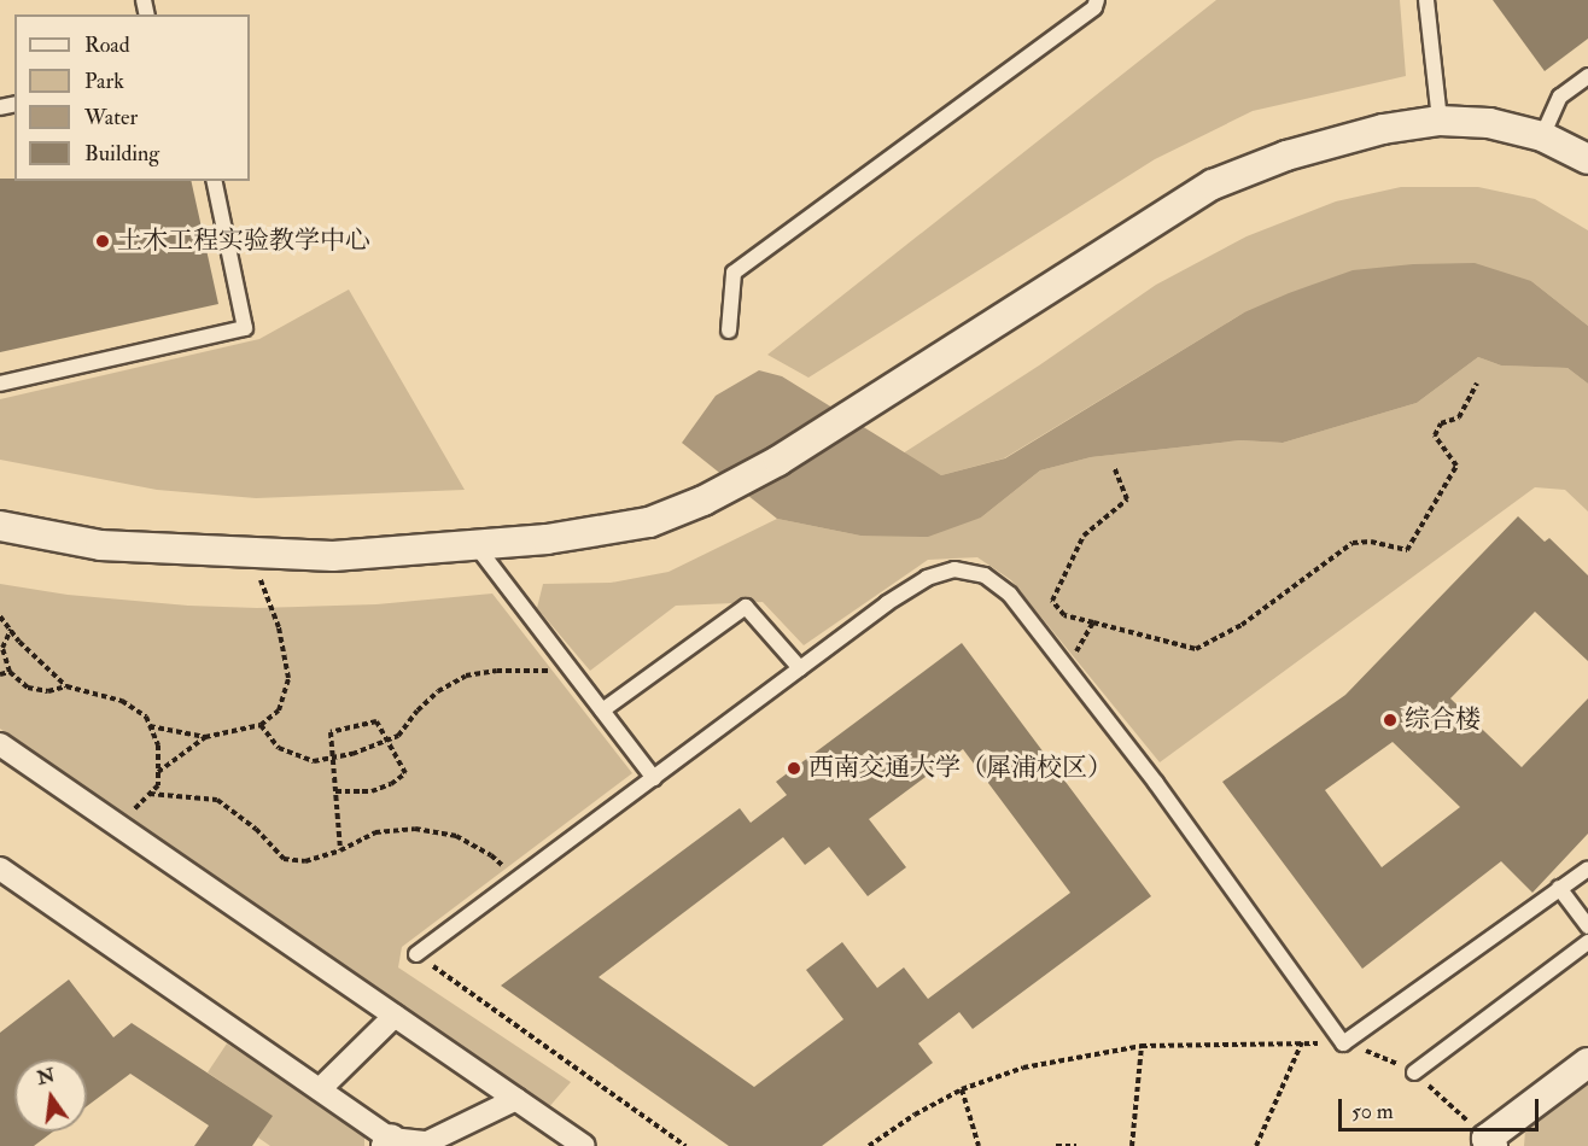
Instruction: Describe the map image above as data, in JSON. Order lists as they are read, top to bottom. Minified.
{"places":["土木工程实验教学中心","综合楼","西南交通大学（犀浦校区）"],"legend":["Road","Park","Water","Building"],"scale_bar":"50 m","north":"top"}
